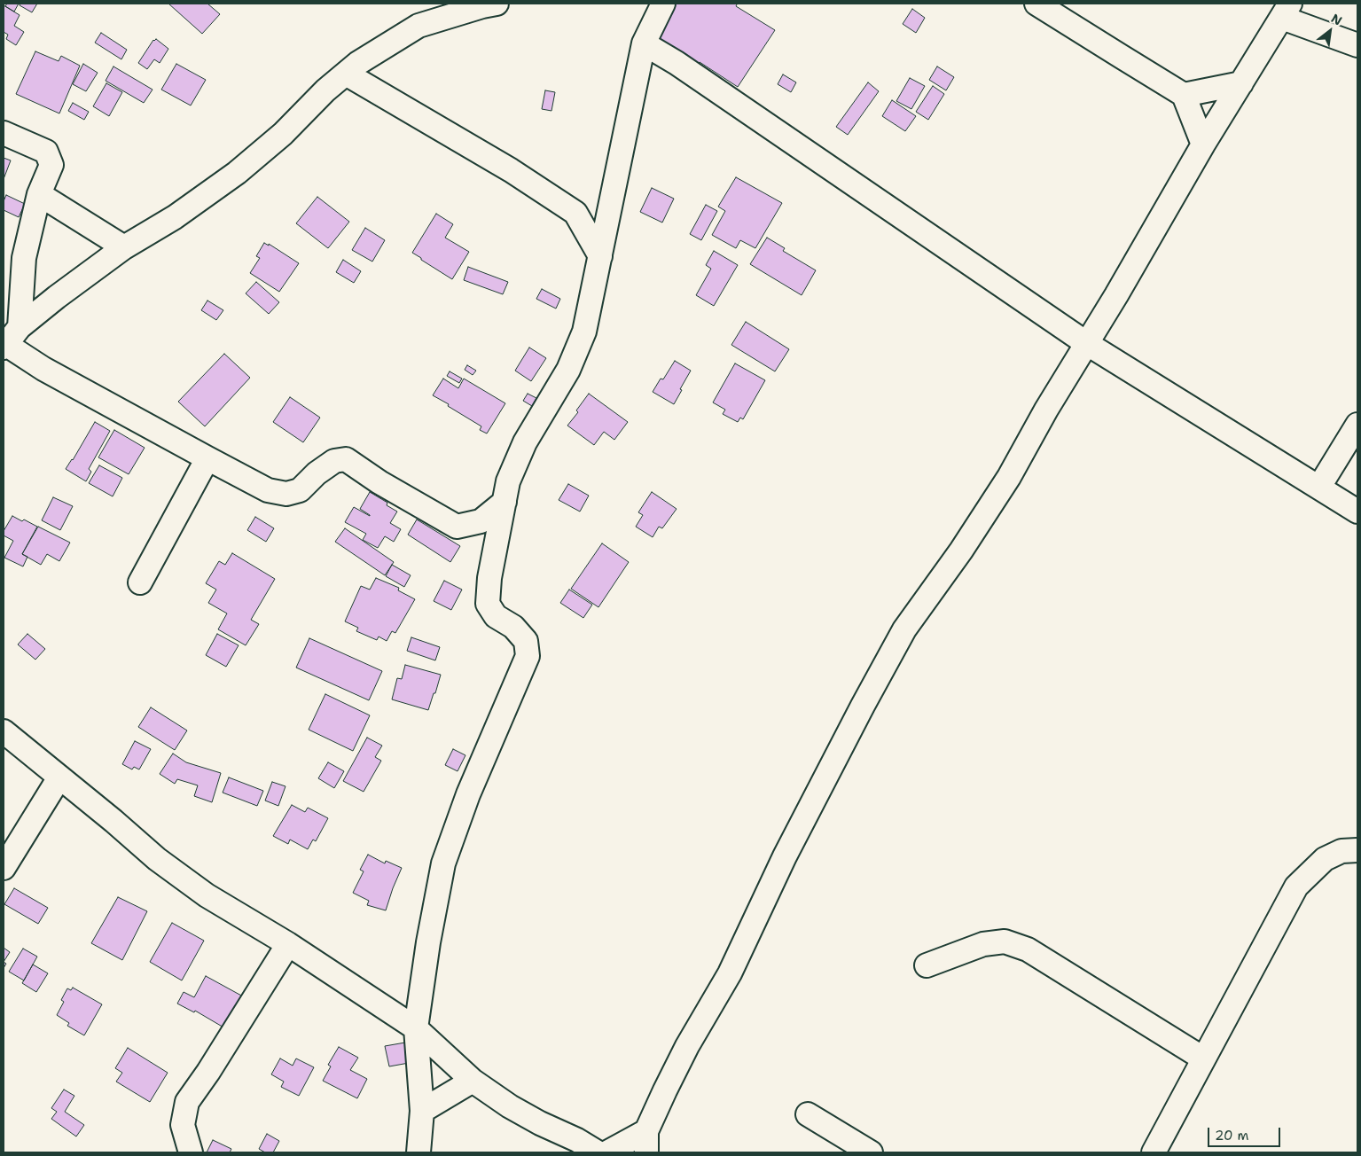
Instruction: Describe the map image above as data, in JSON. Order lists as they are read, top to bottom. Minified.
{"scale_bar":"20 m","north":"top right"}
